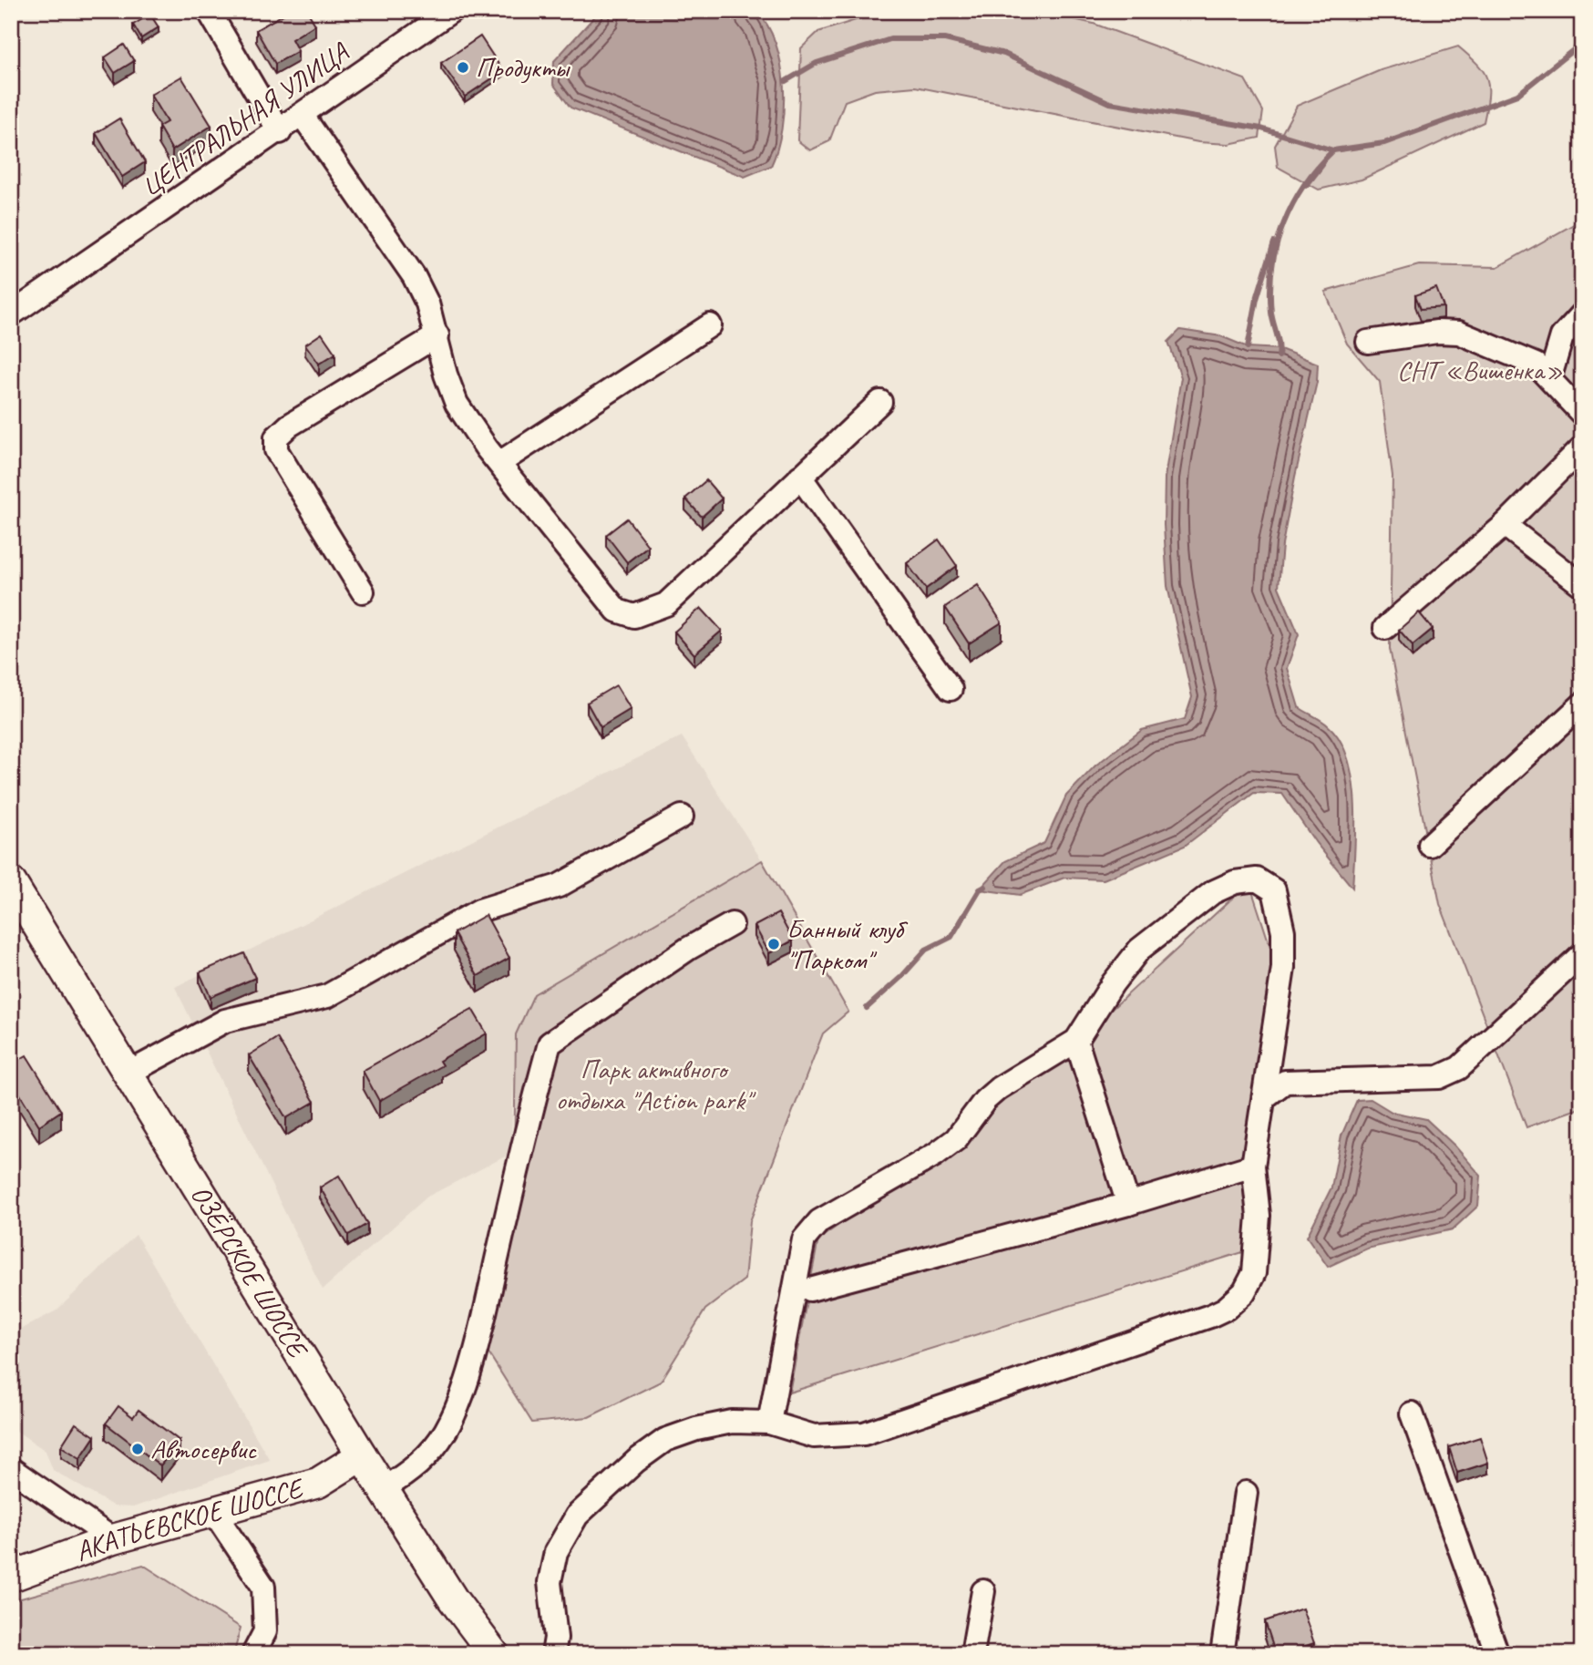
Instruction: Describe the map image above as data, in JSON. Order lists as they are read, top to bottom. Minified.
{"streets":{"main road":["ОЗЁРСКОЕ ШОССЕ","АКАТЬЕВСКОЕ ШОССЕ"],"street":["ЦЕНТРАЛЬНАЯ УЛИЦА"]},"crossings":[["ОЗЁРСКОЕ ШОССЕ","АКАТЬЕВСКОЕ ШОССЕ"]],"parks":["СНТ «Вишенка»","Парк активного отдыха \"Action park\""],"places":["Продукты","Банный клуб \"Парком\"","Автосервис"]}
